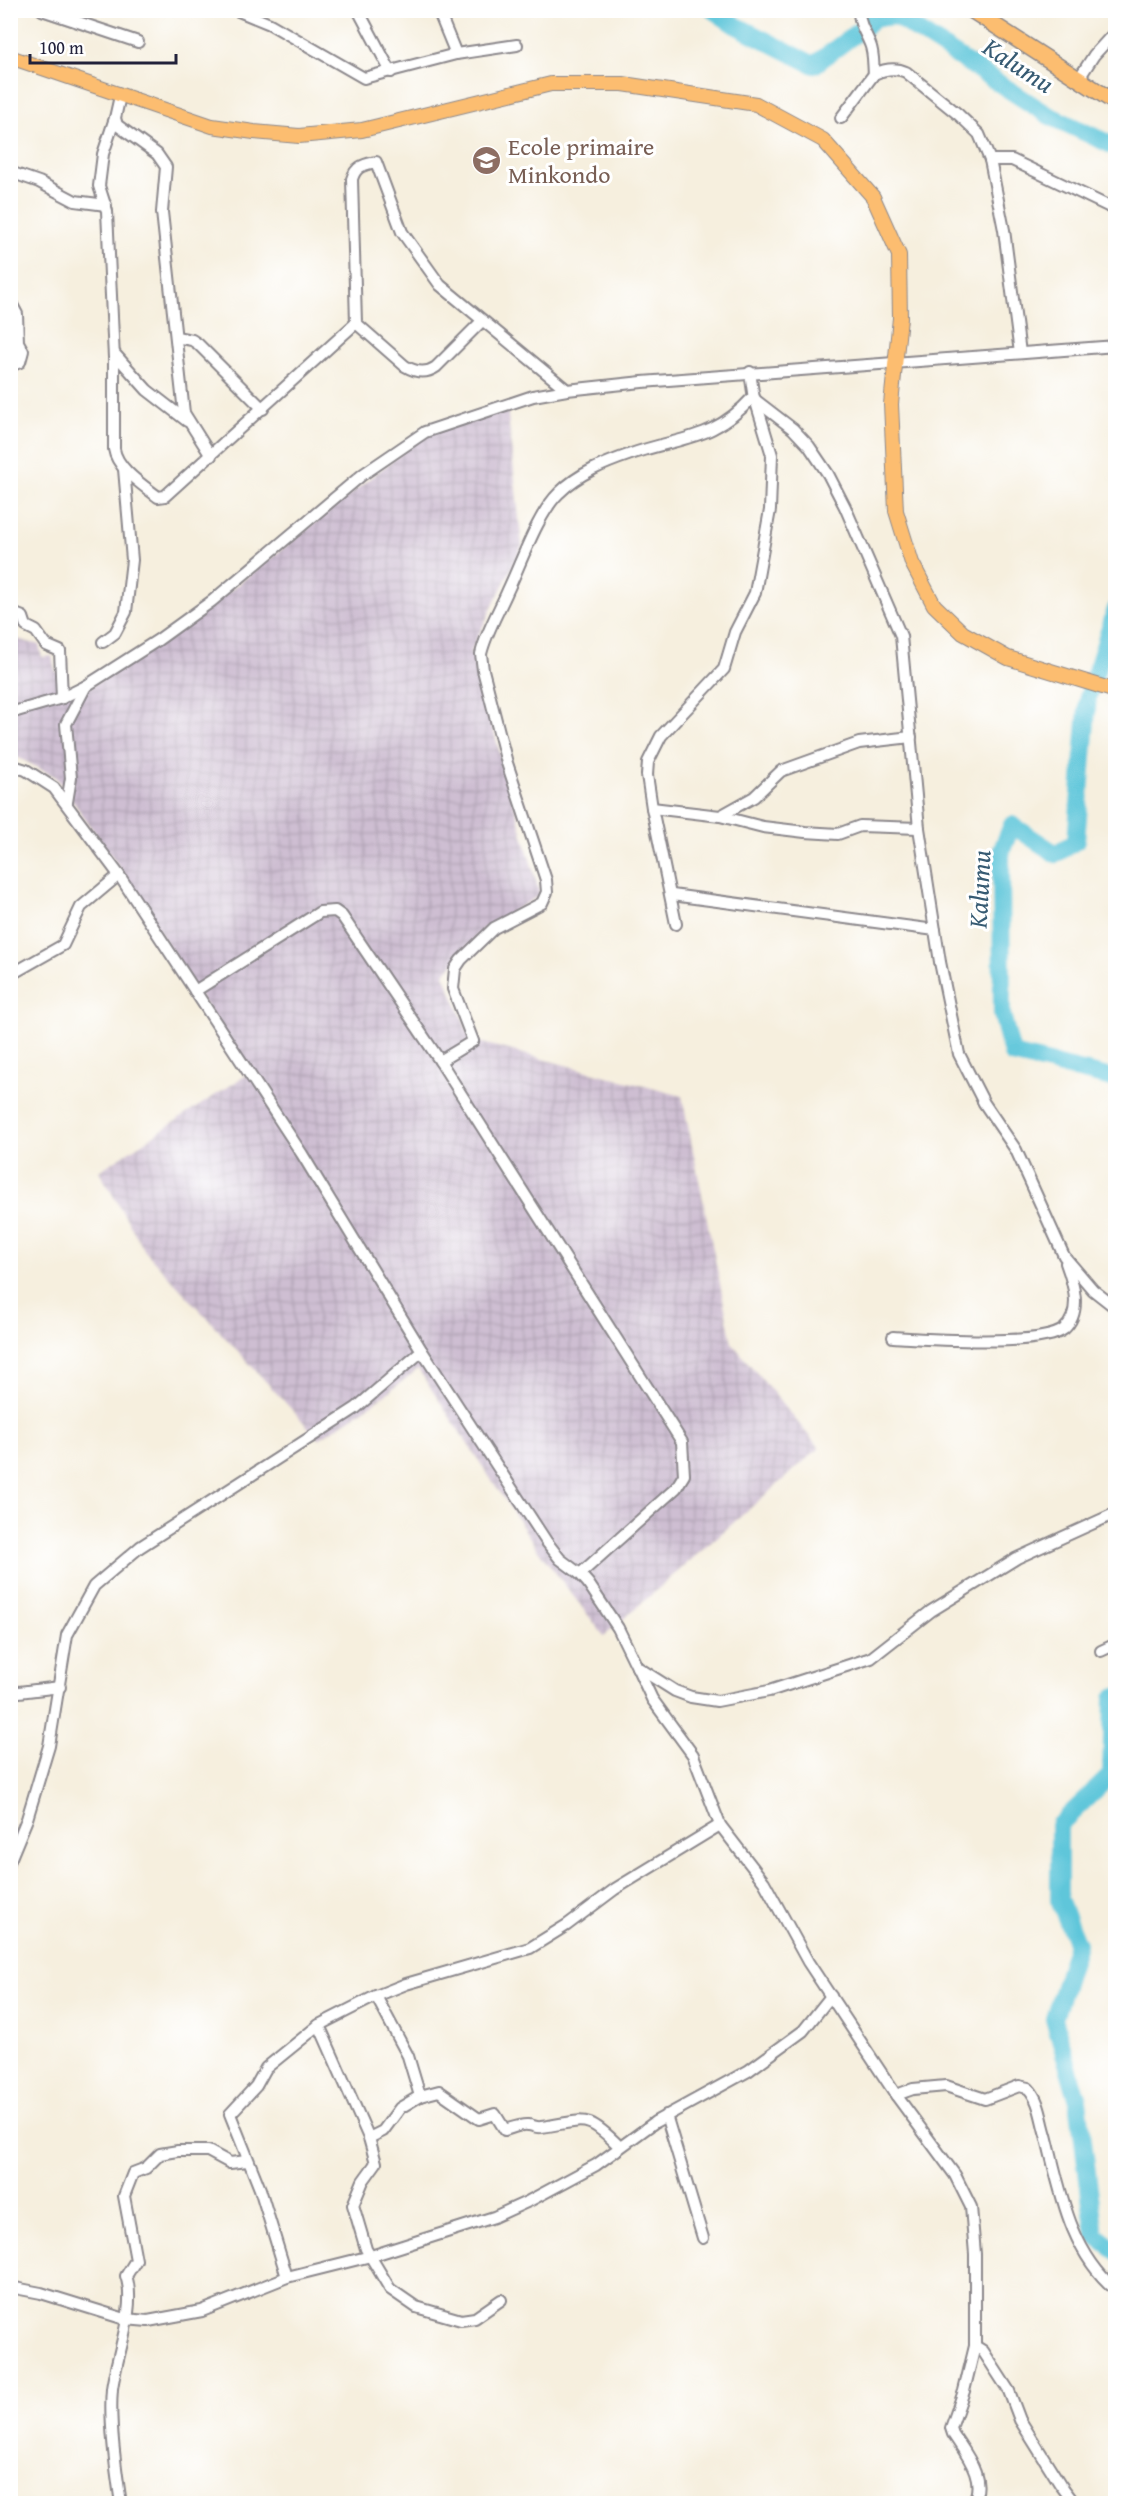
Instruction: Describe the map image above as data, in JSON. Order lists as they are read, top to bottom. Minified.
{"water":["Kalumu"],"places":{"school or university":["Ecole primaire Minkondo"]},"scale_bar":"100 m"}
